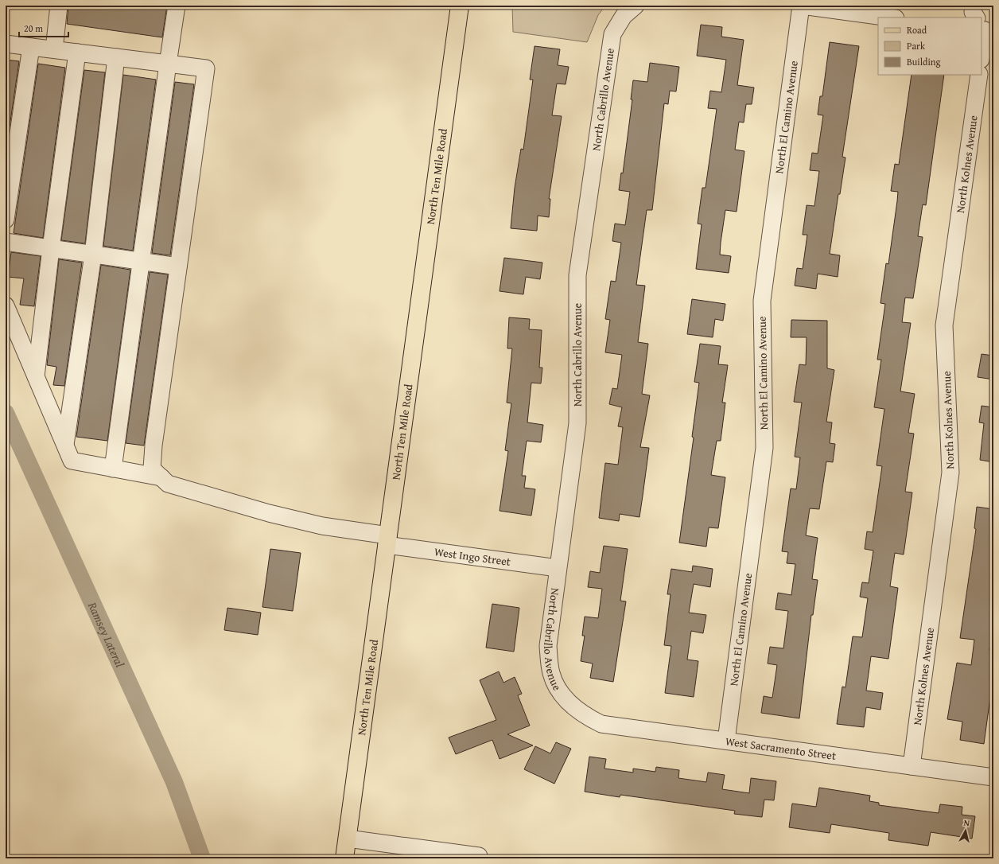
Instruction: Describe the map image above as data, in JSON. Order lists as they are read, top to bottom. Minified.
{"streets":{"main road":["North Ten Mile Road"],"street":["North Cabrillo Avenue","North El Camino Avenue","North Kolnes Avenue","West Ingo Street","West Sacramento Street"]},"crossings":[["North Cabrillo Avenue","West Ingo Street"],["North Cabrillo Avenue","West Sacramento Street"],["North El Camino Avenue","West Sacramento Street"],["North Kolnes Avenue","West Sacramento Street"],["North Ten Mile Road","West Ingo Street"]],"water":["Ramsey Lateral"],"legend":["Road","Park","Building"],"scale_bar":"20 m","north":"top"}
